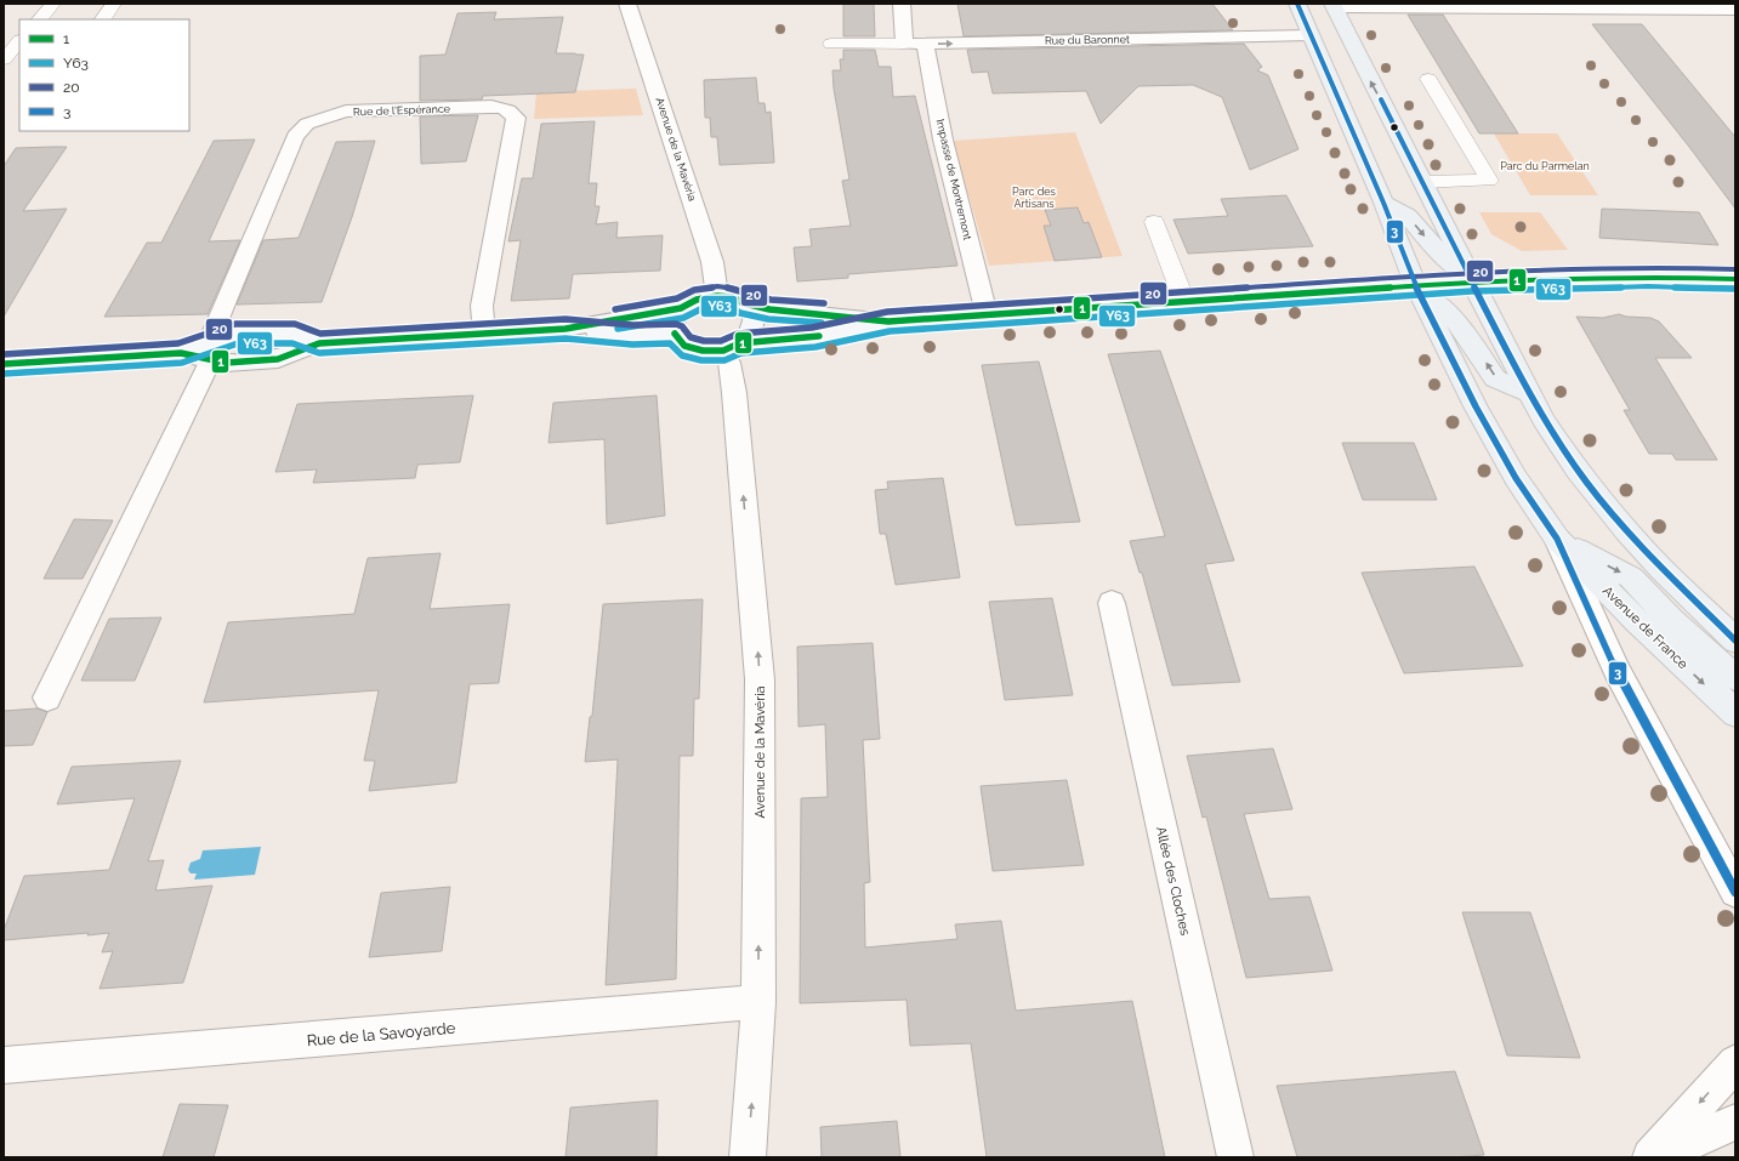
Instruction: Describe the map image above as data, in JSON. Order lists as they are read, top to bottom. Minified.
{"streets":{"main road":["Avenue de France"],"street":["Rue du Baronnet","Rue de l'Espérance","Avenue de la Mavéria","Impasse de Montremont","Allée des Cloches","Rue de la Savoyarde"]},"crossings":[["Rue du Baronnet","Impasse de Montremont"],["Rue du Baronnet","Avenue de France"],["Avenue de la Mavéria","Rue de la Savoyarde"]],"one_way":["Rue du Baronnet","Avenue de la Mavéria"],"parks":["Parc du Parmelan","Parc des Artisans"],"lines":["transit line 3","transit line 20","transit line 1","transit line Y63"],"legend":["1","Y63","20","3"]}
